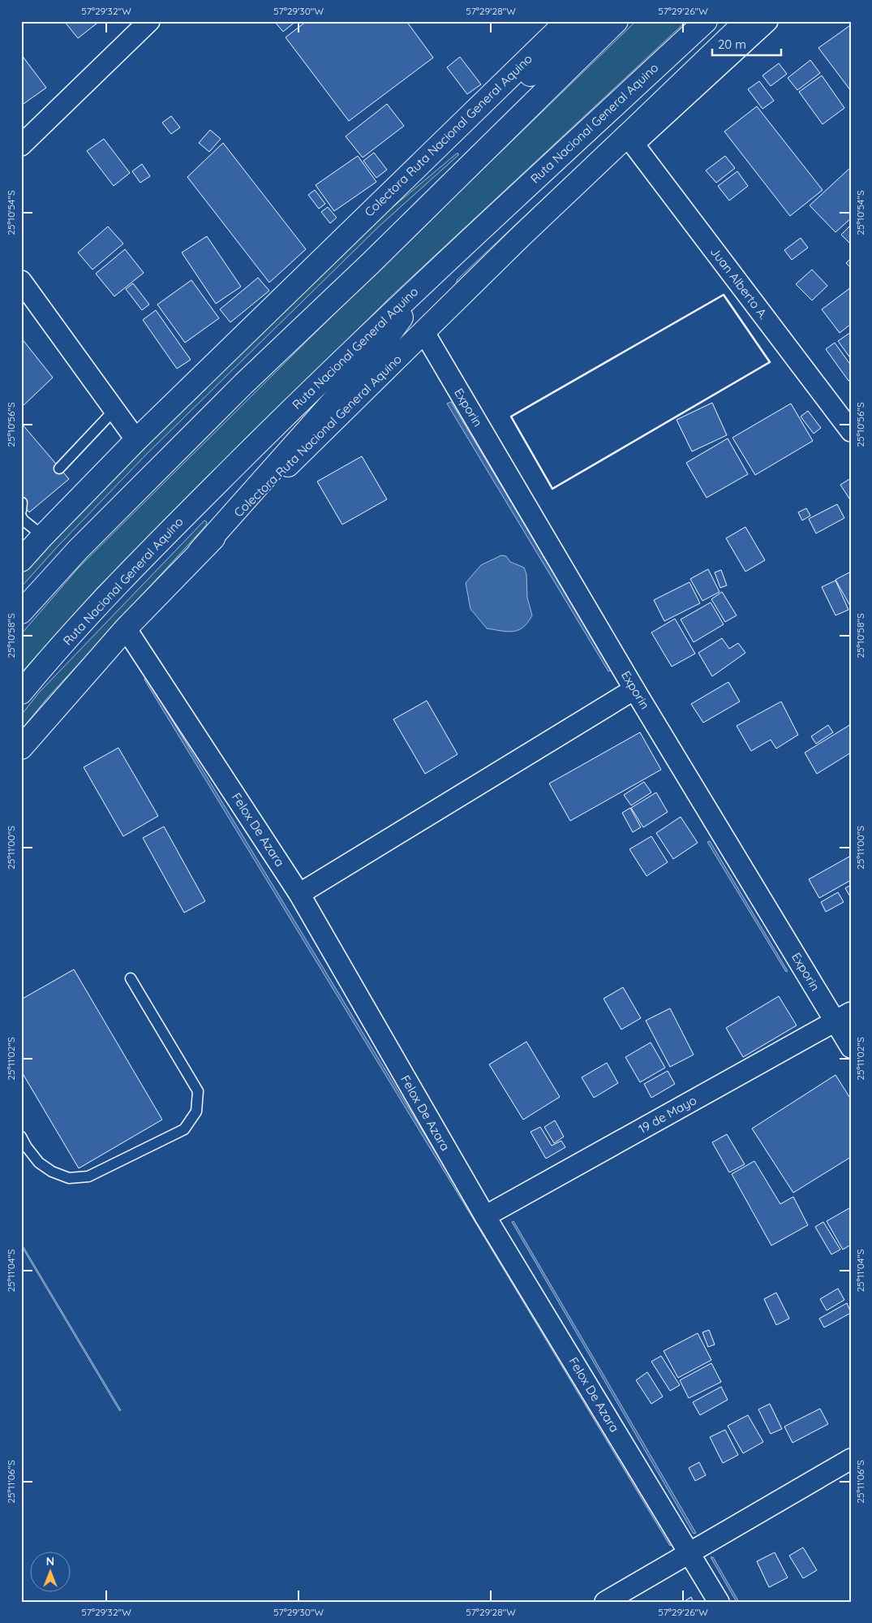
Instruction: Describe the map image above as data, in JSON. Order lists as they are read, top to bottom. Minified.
{"streets":{"main road":["Ruta Nacional General Aquino","Colectora Ruta Nacional General Aquino"],"street":["Juan Alberto A.","Exporin","Felox De Azara","19 de Mayo"]},"crossings":[["Colectora Ruta Nacional General Aquino","Juan Alberto A."],["Colectora Ruta Nacional General Aquino","Exporin"],["Colectora Ruta Nacional General Aquino","Felox De Azara"],["Exporin","19 de Mayo"],["Felox De Azara","19 de Mayo"]],"scale_bar":"20 m","north":"top","coordinates":["57°29'32\"W","57°29'30\"W","57°29'28\"W","57°29'26\"W","25°10'54\"S","25°10'56\"S","25°10'58\"S","25°11'00\"S","25°11'02\"S","25°11'04\"S","25°11'06\"S"]}
